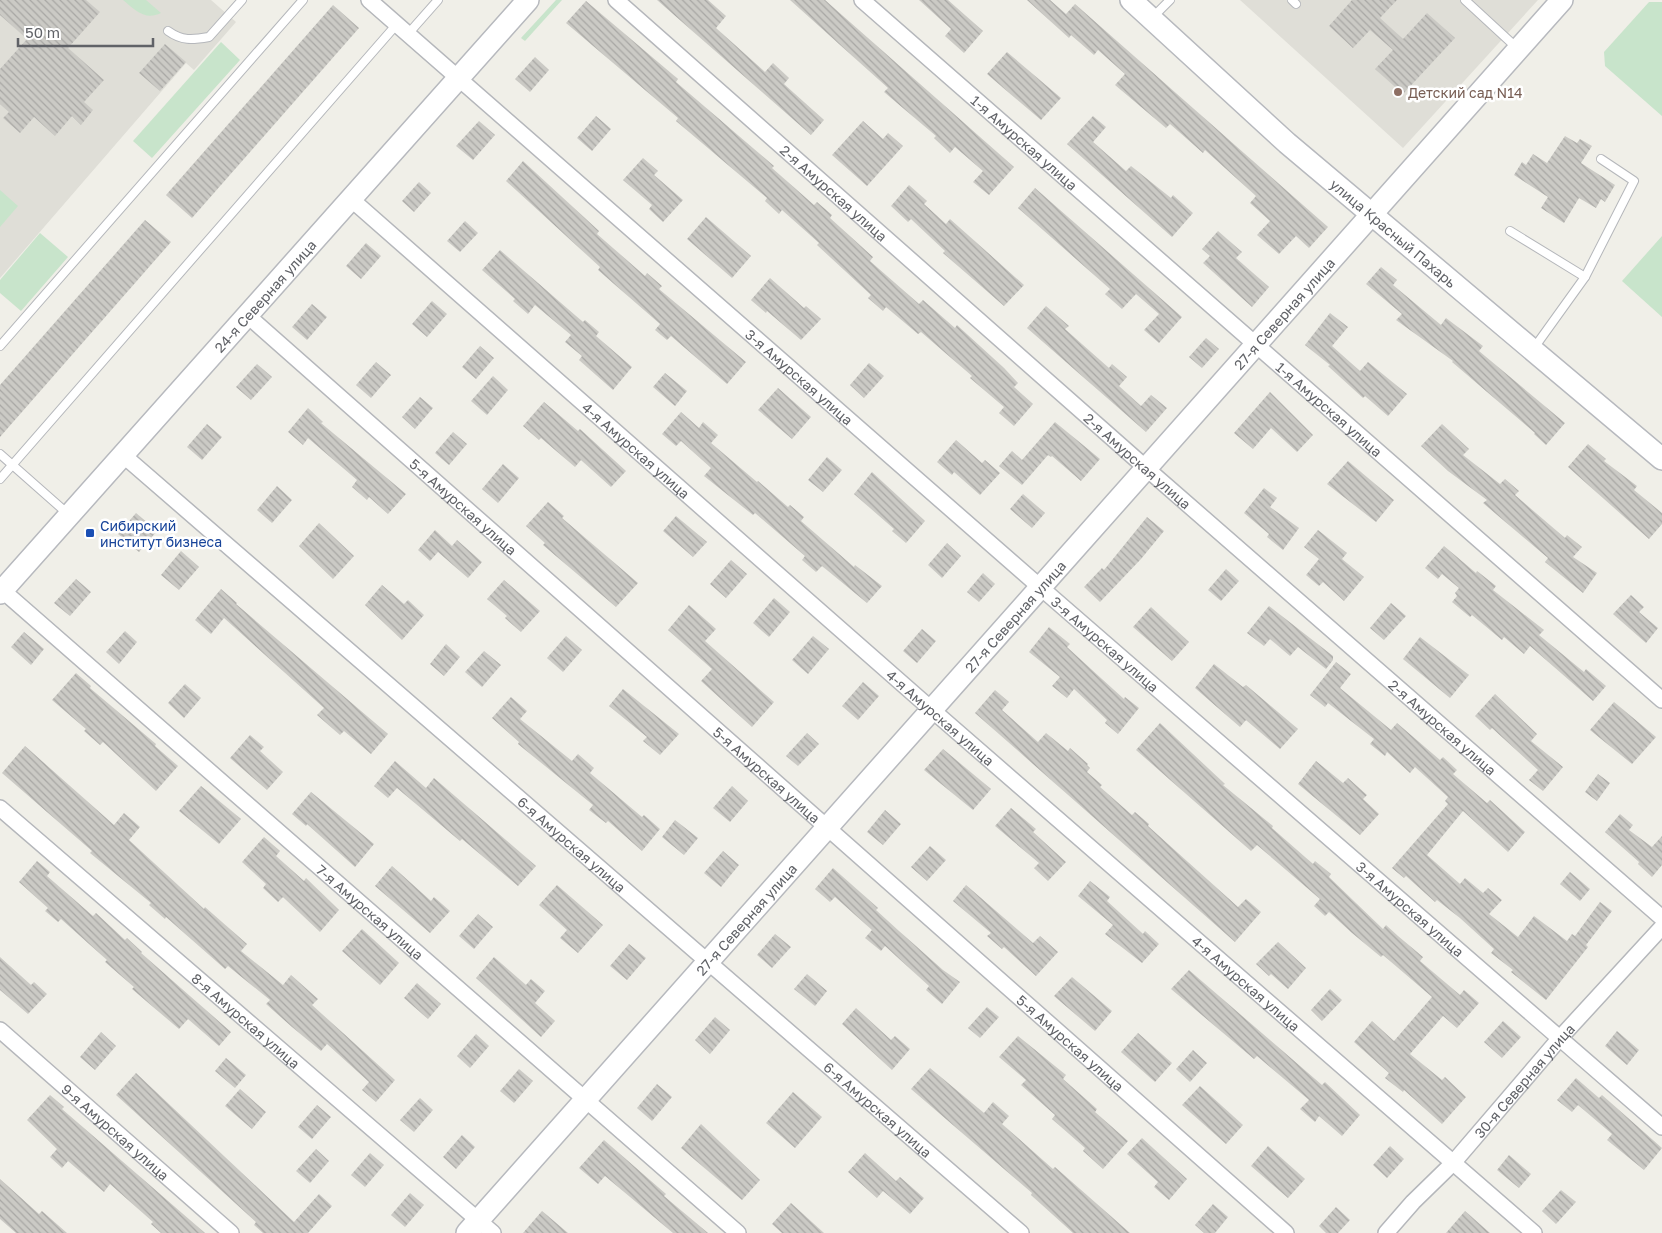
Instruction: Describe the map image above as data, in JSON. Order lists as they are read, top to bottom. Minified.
{"streets":{"street":["1-я Амурская улица","2-я Амурская улица","улица Красный Пахарь","24-я Северная улица","27-я Северная улица","3-я Амурская улица","4-я Амурская улица","5-я Амурская улица","6-я Амурская улица","7-я Амурская улица","8-я Амурская улица","30-я Северная улица","9-я Амурская улица"]},"crossings":[["1-я Амурская улица","27-я Северная улица"],["2-я Амурская улица","27-я Северная улица"],["улица Красный Пахарь","27-я Северная улица"],["24-я Северная улица","3-я Амурская улица"],["24-я Северная улица","4-я Амурская улица"],["24-я Северная улица","5-я Амурская улица"],["24-я Северная улица","6-я Амурская улица"],["24-я Северная улица","7-я Амурская улица"],["27-я Северная улица","3-я Амурская улица"],["27-я Северная улица","4-я Амурская улица"],["27-я Северная улица","5-я Амурская улица"],["27-я Северная улица","6-я Амурская улица"],["27-я Северная улица","7-я Амурская улица"],["27-я Северная улица","8-я Амурская улица"],["3-я Амурская улица","30-я Северная улица"],["4-я Амурская улица","30-я Северная улица"]],"places":{"other":["Детский сад N14"],"transit":["Сибирский институт бизнеса"]},"scale_bar":"50 m"}
